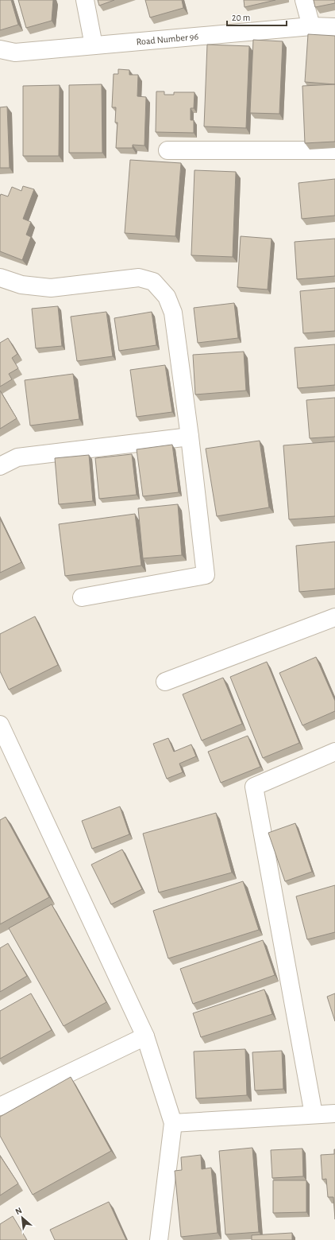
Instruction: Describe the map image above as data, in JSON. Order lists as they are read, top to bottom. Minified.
{"streets":{"street":["Road Number 96"]},"scale_bar":"20 m","north":"top left"}
